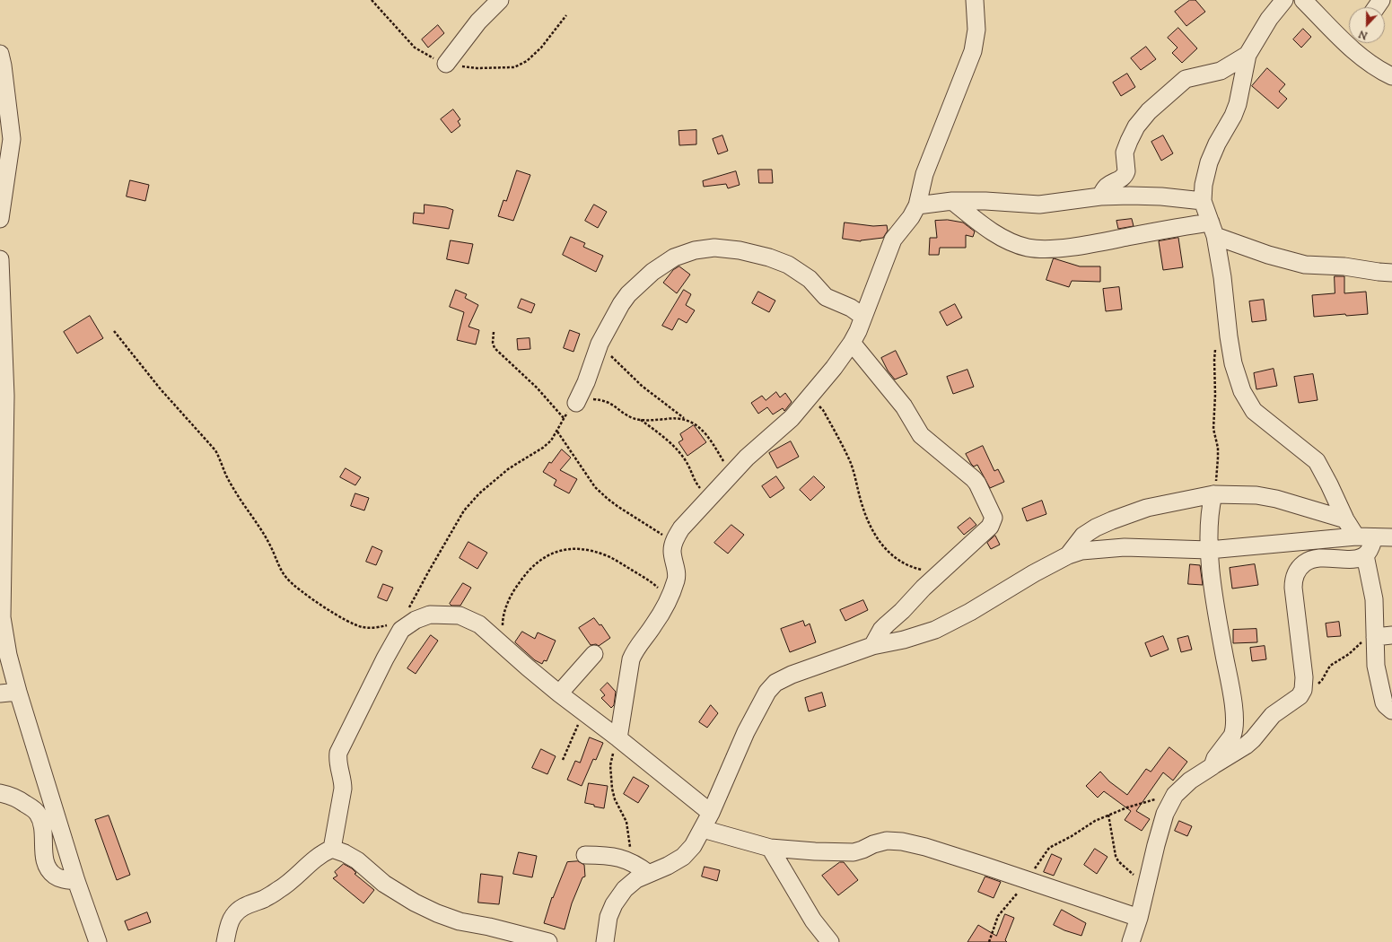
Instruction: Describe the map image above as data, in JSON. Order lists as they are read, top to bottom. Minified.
{"north":"bottom"}
